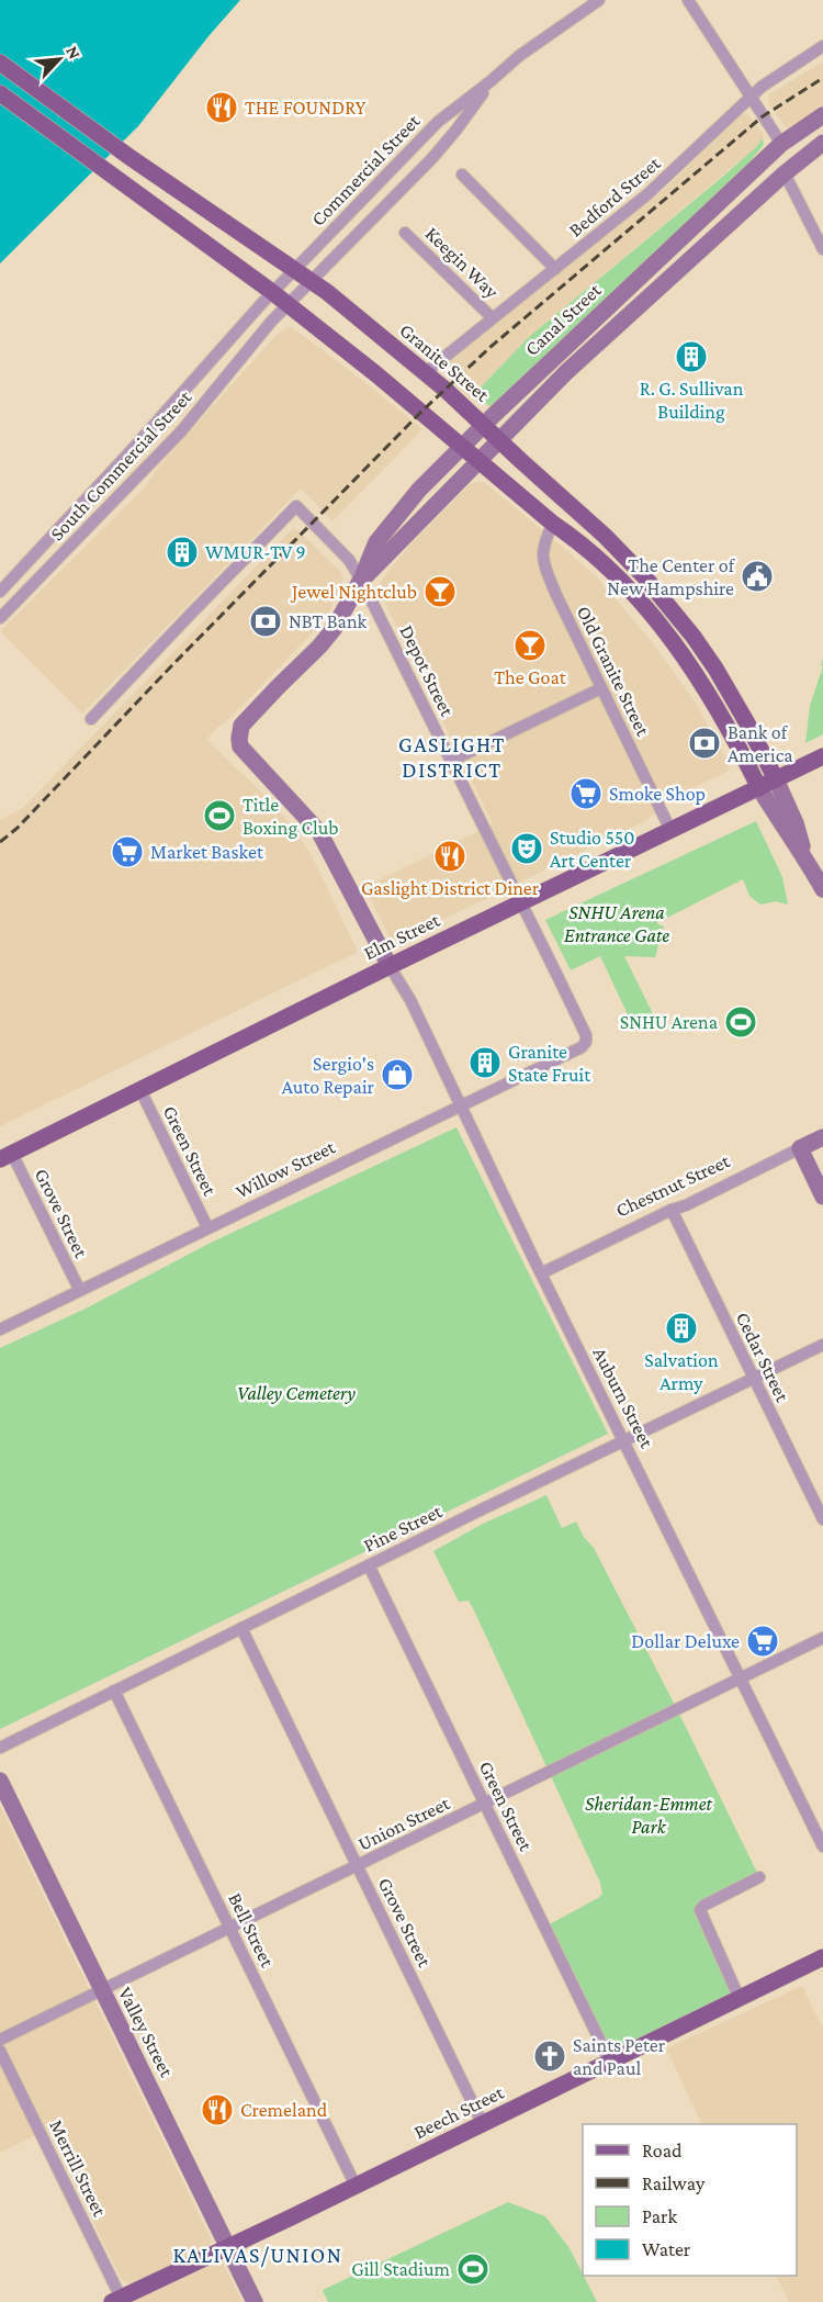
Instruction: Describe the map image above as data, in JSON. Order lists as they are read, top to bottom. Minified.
{"streets":{"main road":["Granite Street","Elm Street","Beech Street"],"street":["Commercial Street","Bedford Street","Keegin Way","Canal Street","South Commercial Street","Depot Street","Old Granite Street","Green Street","Willow Street","Chestnut Street","Grove Street","Cedar Street","Auburn Street","Pine Street","Union Street","Bell Street","Valley Street","Merrill Street"]},"crossings":[["Commercial Street","Granite Street"],["Commercial Street","South Commercial Street"],["Bedford Street","Keegin Way"],["Bedford Street","Granite Street"],["Canal Street","Granite Street"],["Canal Street","Depot Street"],["Canal Street","Elm Street"],["Canal Street","Auburn Street"],["Granite Street","Elm Street"],["Depot Street","Elm Street"],["Depot Street","Willow Street"],["Old Granite Street","Elm Street"],["Elm Street","Green Street"],["Elm Street","Willow Street"],["Elm Street","Grove Street"],["Elm Street","Auburn Street"],["Green Street","Willow Street"],["Green Street","Pine Street"],["Green Street","Union Street"],["Green Street","Beech Street"],["Willow Street","Grove Street"],["Willow Street","Auburn Street"],["Chestnut Street","Cedar Street"],["Chestnut Street","Auburn Street"],["Grove Street","Pine Street"],["Grove Street","Union Street"],["Grove Street","Beech Street"],["Cedar Street","Pine Street"],["Auburn Street","Pine Street"],["Auburn Street","Union Street"],["Pine Street","Bell Street"],["Union Street","Bell Street"],["Union Street","Valley Street"],["Bell Street","Beech Street"],["Valley Street","Beech Street"],["Beech Street","Merrill Street"]],"districts":["GASLIGHT DISTRICT","KALIVAS/UNION"],"parks":["SNHU Arena Entrance Gate","Valley Cemetery","Sheridan-Emmet Park"],"places":{"restaurant":["THE FOUNDRY","Gaslight District Diner","Cremeland"],"building":["R. G. Sullivan Building","WMUR-TV 9","Granite State Fruit","Salvation Army"],"public building":["The Center of New Hampshire"],"bar":["Jewel Nightclub","The Goat"],"bank":["NBT Bank","Bank of America"],"supermarket":["Smoke Shop","Market Basket","Dollar Deluxe"],"sports":["Title Boxing Club","SNHU Arena","Gill Stadium"],"theatre":["Studio 550 Art Center"],"shop":["Sergio's Auto Repair"],"church":["Saints Peter and Paul"]},"legend":["Road","Railway","Park","Water"],"north":"top right"}
